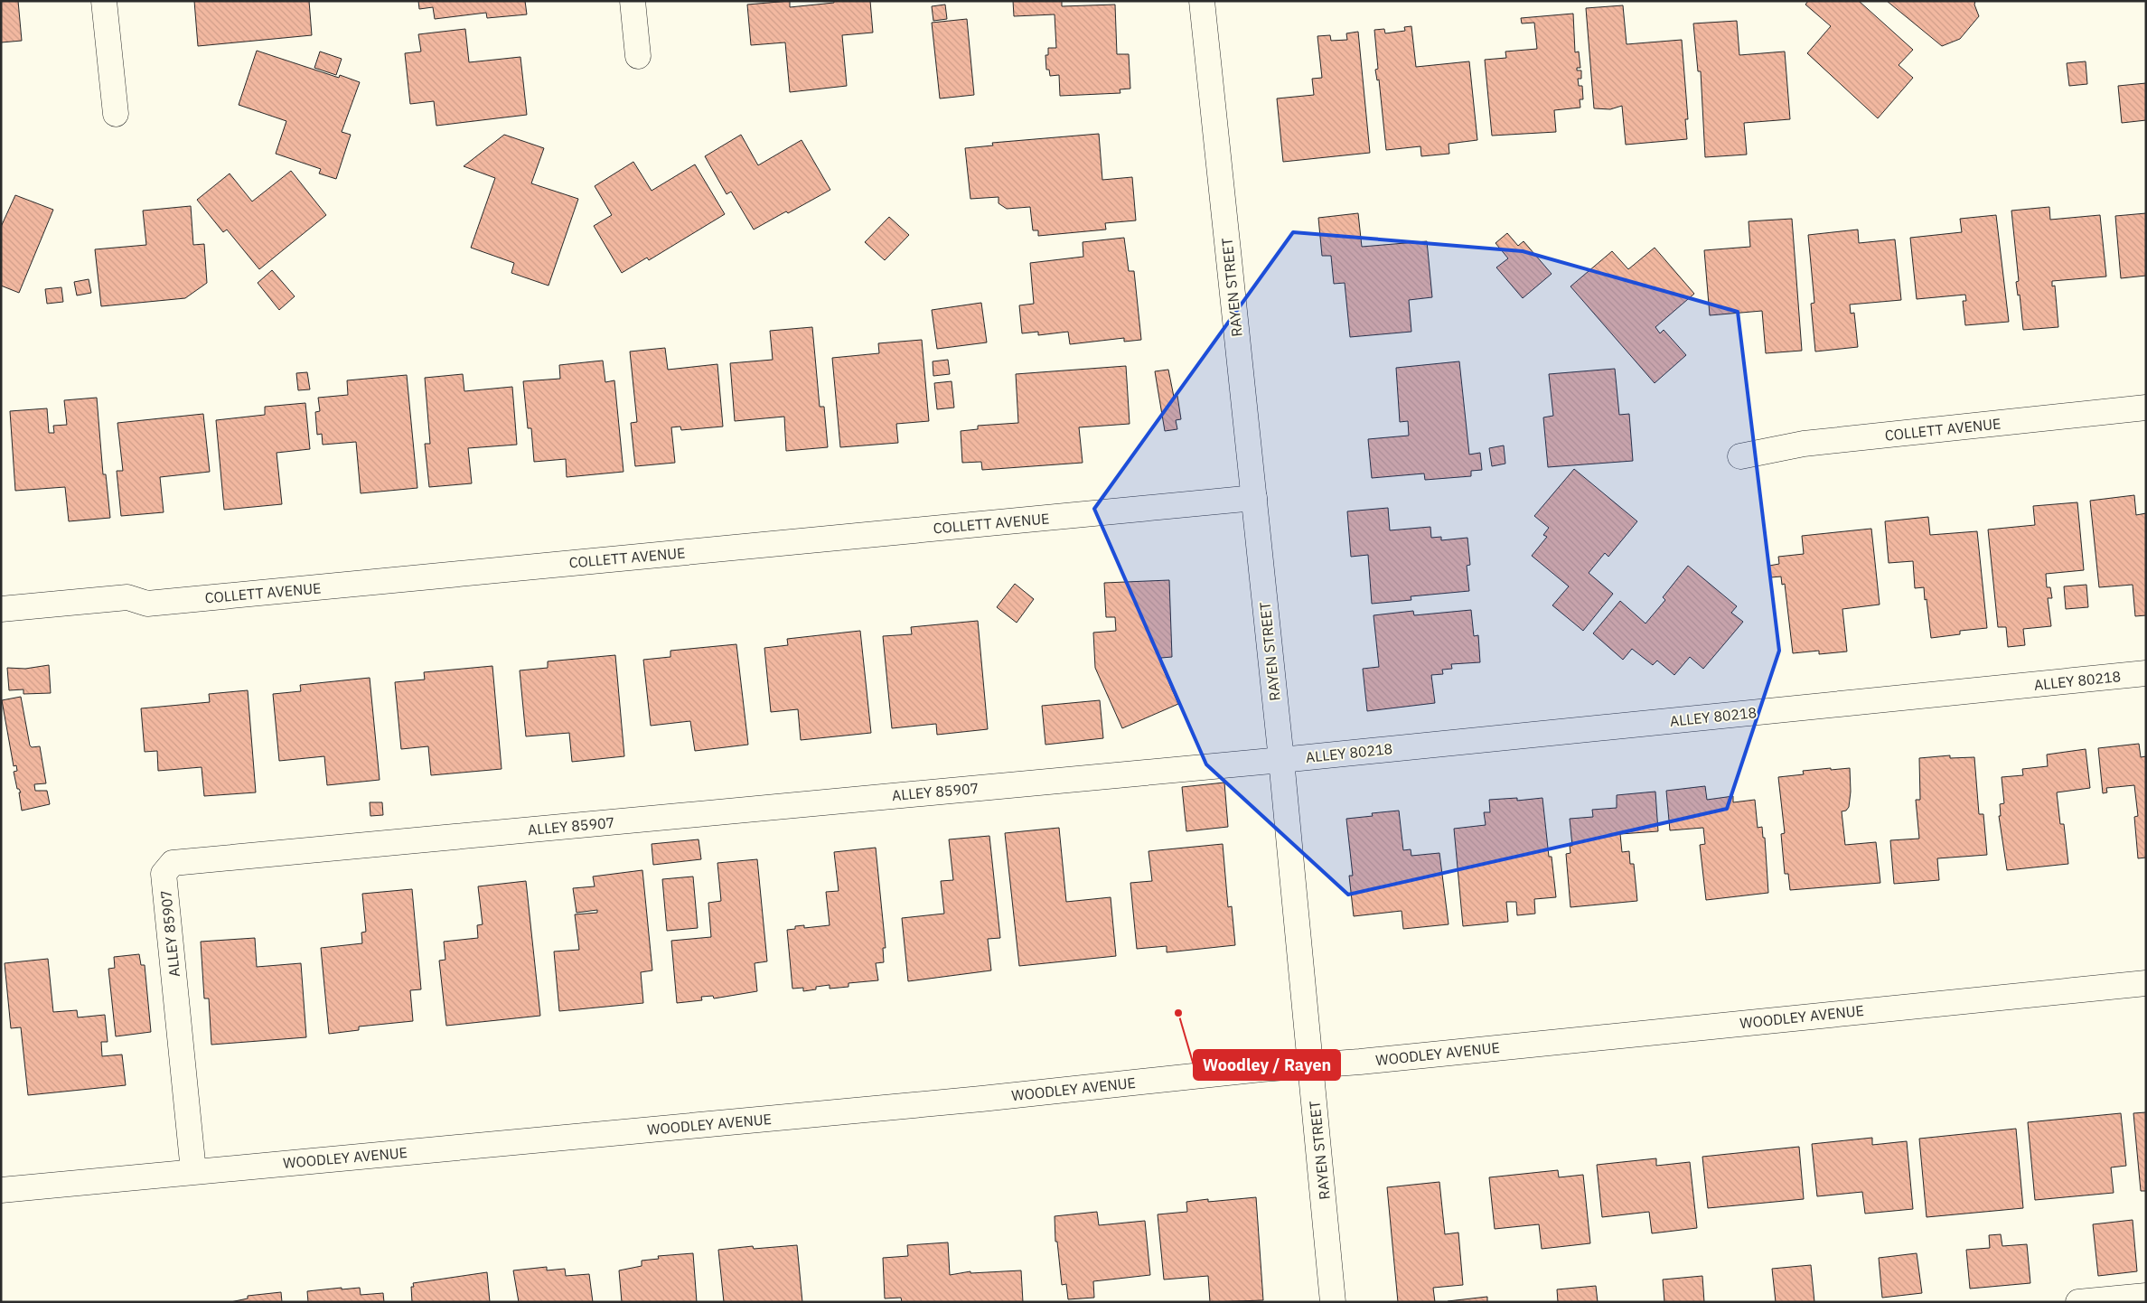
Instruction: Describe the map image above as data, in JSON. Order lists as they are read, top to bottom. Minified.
{"streets":{"street":["RAYEN STREET","COLLETT AVENUE","ALLEY 80218","ALLEY 85907","WOODLEY AVENUE"]},"crossings":[["RAYEN STREET","COLLETT AVENUE"],["RAYEN STREET","ALLEY 80218"],["RAYEN STREET","ALLEY 85907"],["RAYEN STREET","WOODLEY AVENUE"],["ALLEY 80218","ALLEY 85907"],["ALLEY 85907","WOODLEY AVENUE"]],"places":["Woodley / Rayen"]}
